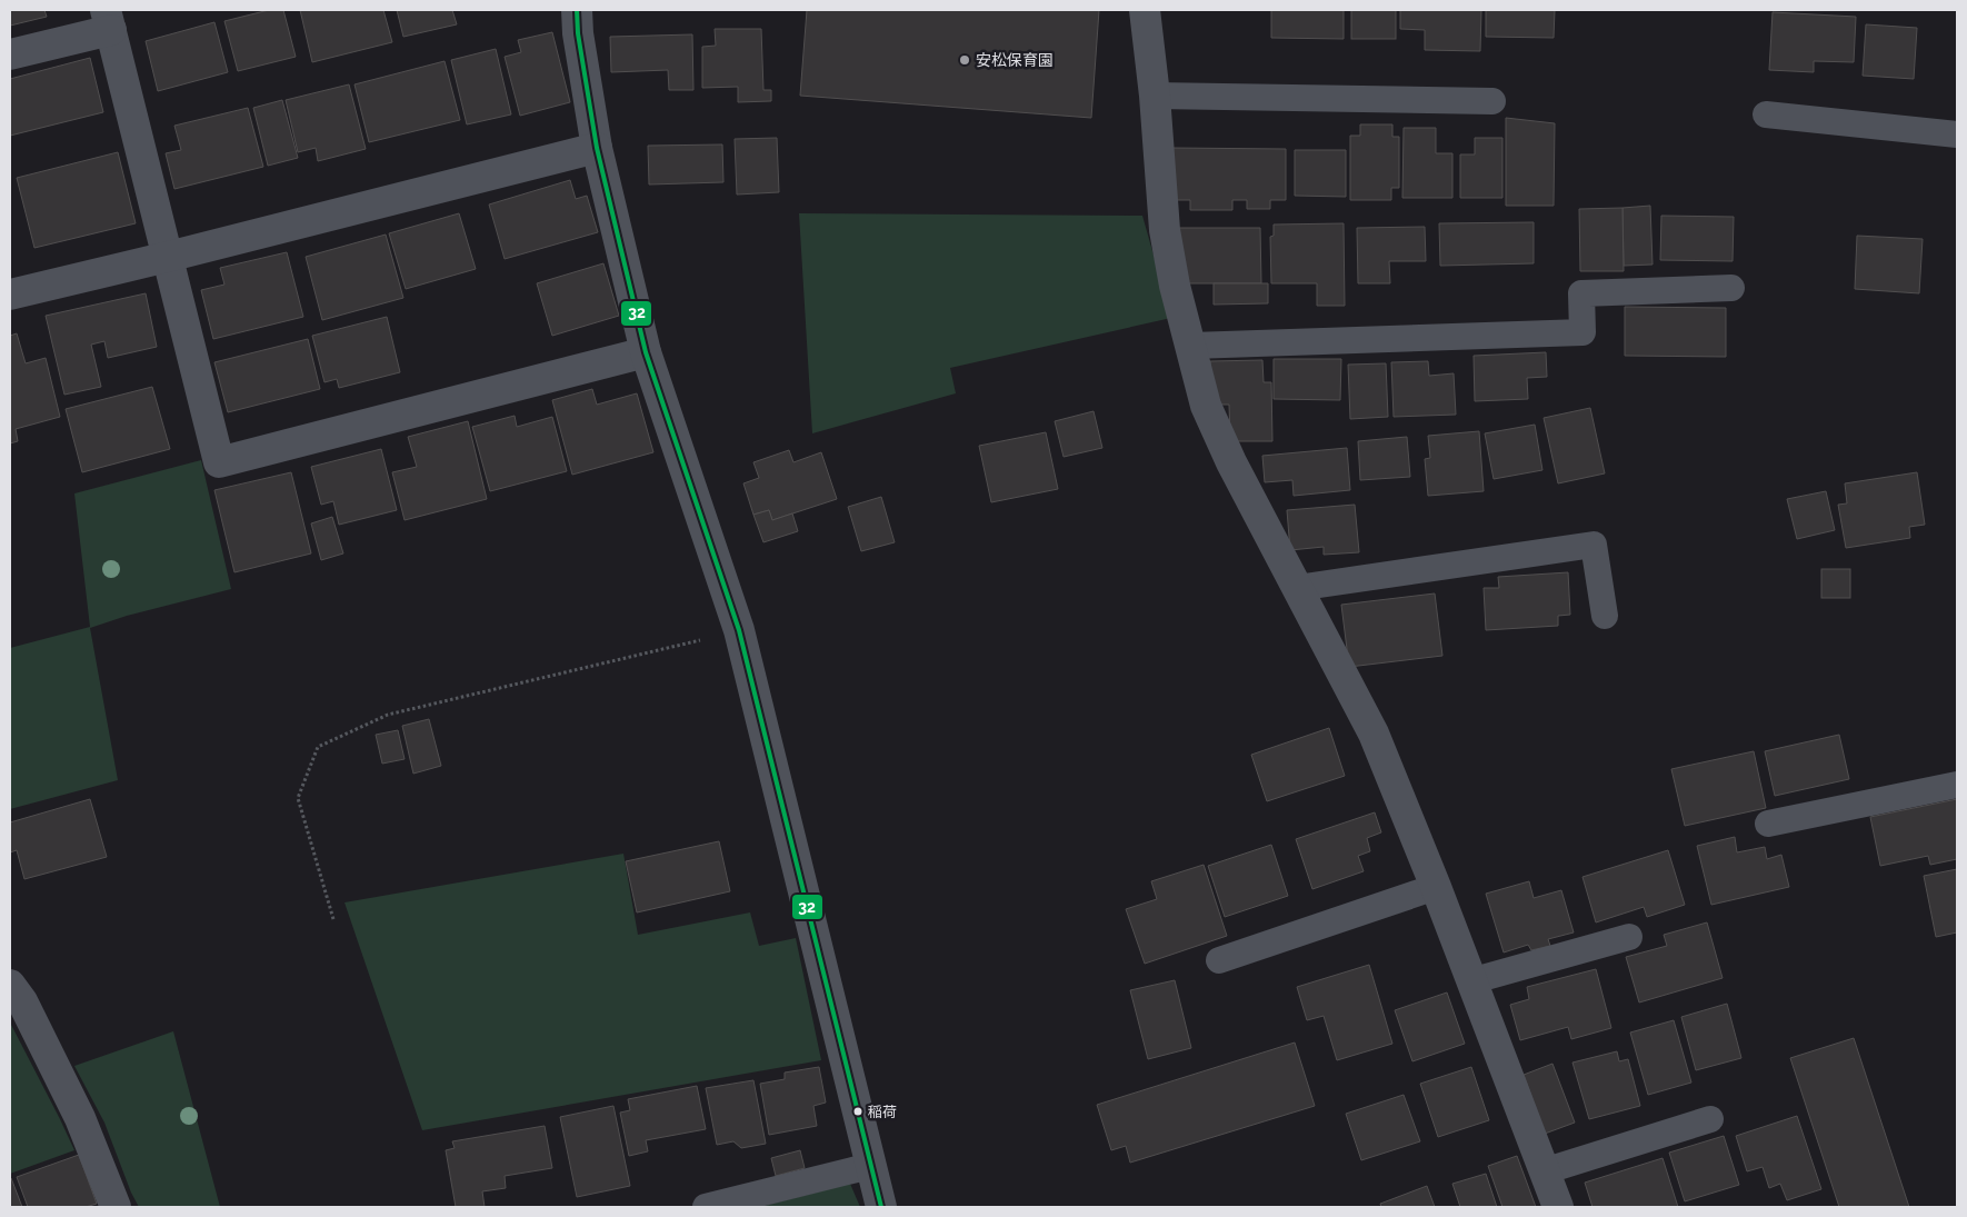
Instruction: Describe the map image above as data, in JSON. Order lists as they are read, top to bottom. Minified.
{"places":["安松保育園","稲荷"],"lines":["transit line 32"]}
